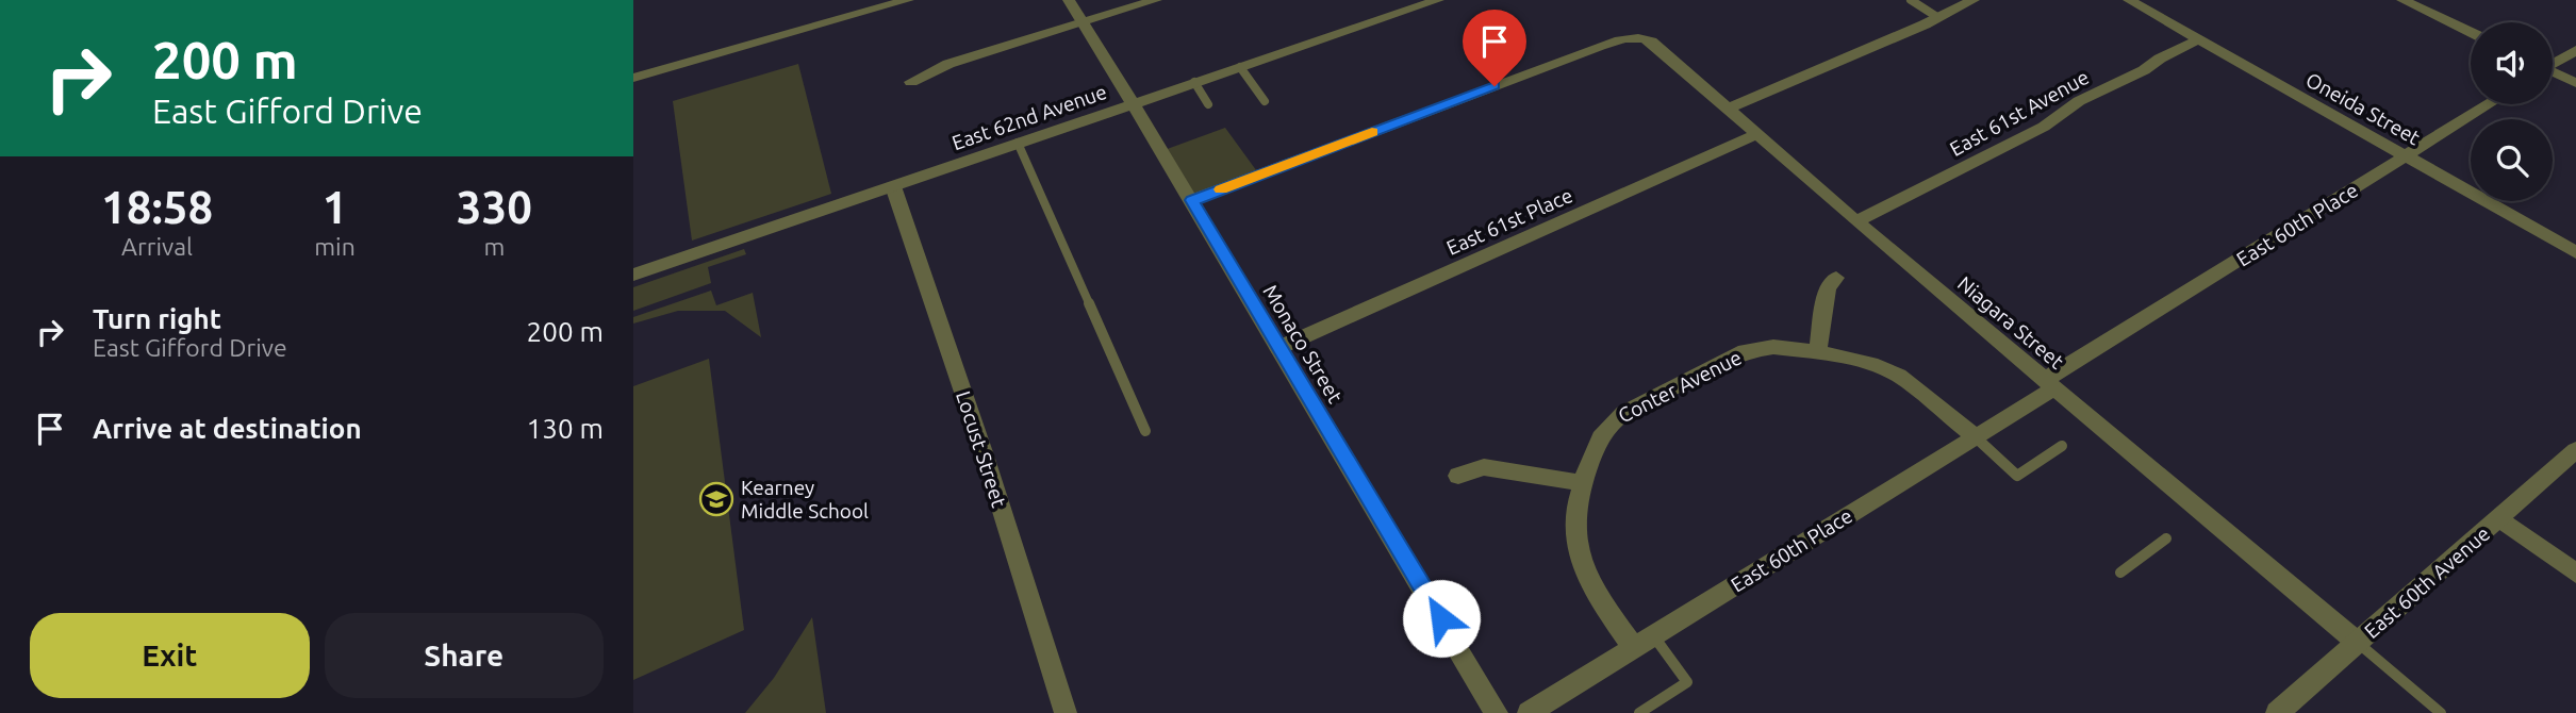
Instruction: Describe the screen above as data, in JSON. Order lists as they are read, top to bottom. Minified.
{"streets":{"street":["Oneida Street","East 61st Avenue","East 62nd Avenue","East 61st Place","East 60th Place","Niagara Street","Monaco Street","Conter Avenue","Locust Street","East 60th Avenue"]},"crossings":[["Oneida Street","East 61st Avenue"],["Oneida Street","East 60th Place"],["East 61st Avenue","Niagara Street"],["East 62nd Avenue","Monaco Street"],["East 62nd Avenue","Locust Street"],["East 61st Place","Niagara Street"],["East 61st Place","Monaco Street"],["East 60th Place","Niagara Street"],["East 60th Place","Conter Avenue"],["Niagara Street","Monaco Street"],["Niagara Street","East 60th Avenue"]],"places":{"school or university":["Kearney Middle School"]},"page":{"turn":["200 m","East Gifford Drive"],"eta":["18:58","Arrival","1","min","330","m"],"list":[{"name":"Turn right","note":"East Gifford Drive","value":"200 m"},{"name":"Arrive at destination","value":"130 m"}],"buttons":["Exit","Share"]}}
